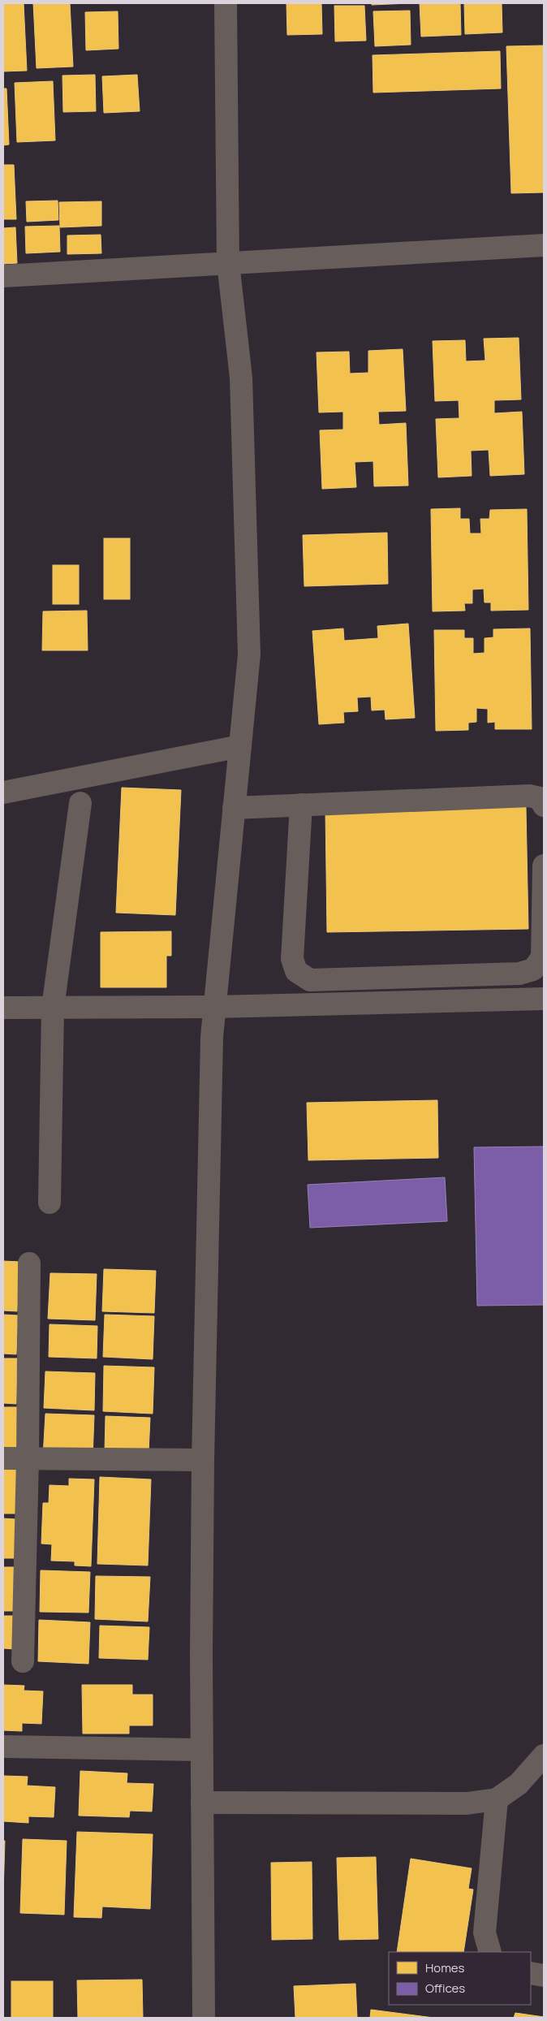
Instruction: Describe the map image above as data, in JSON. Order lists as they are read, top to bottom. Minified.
{"legend":["Homes","Offices"]}
